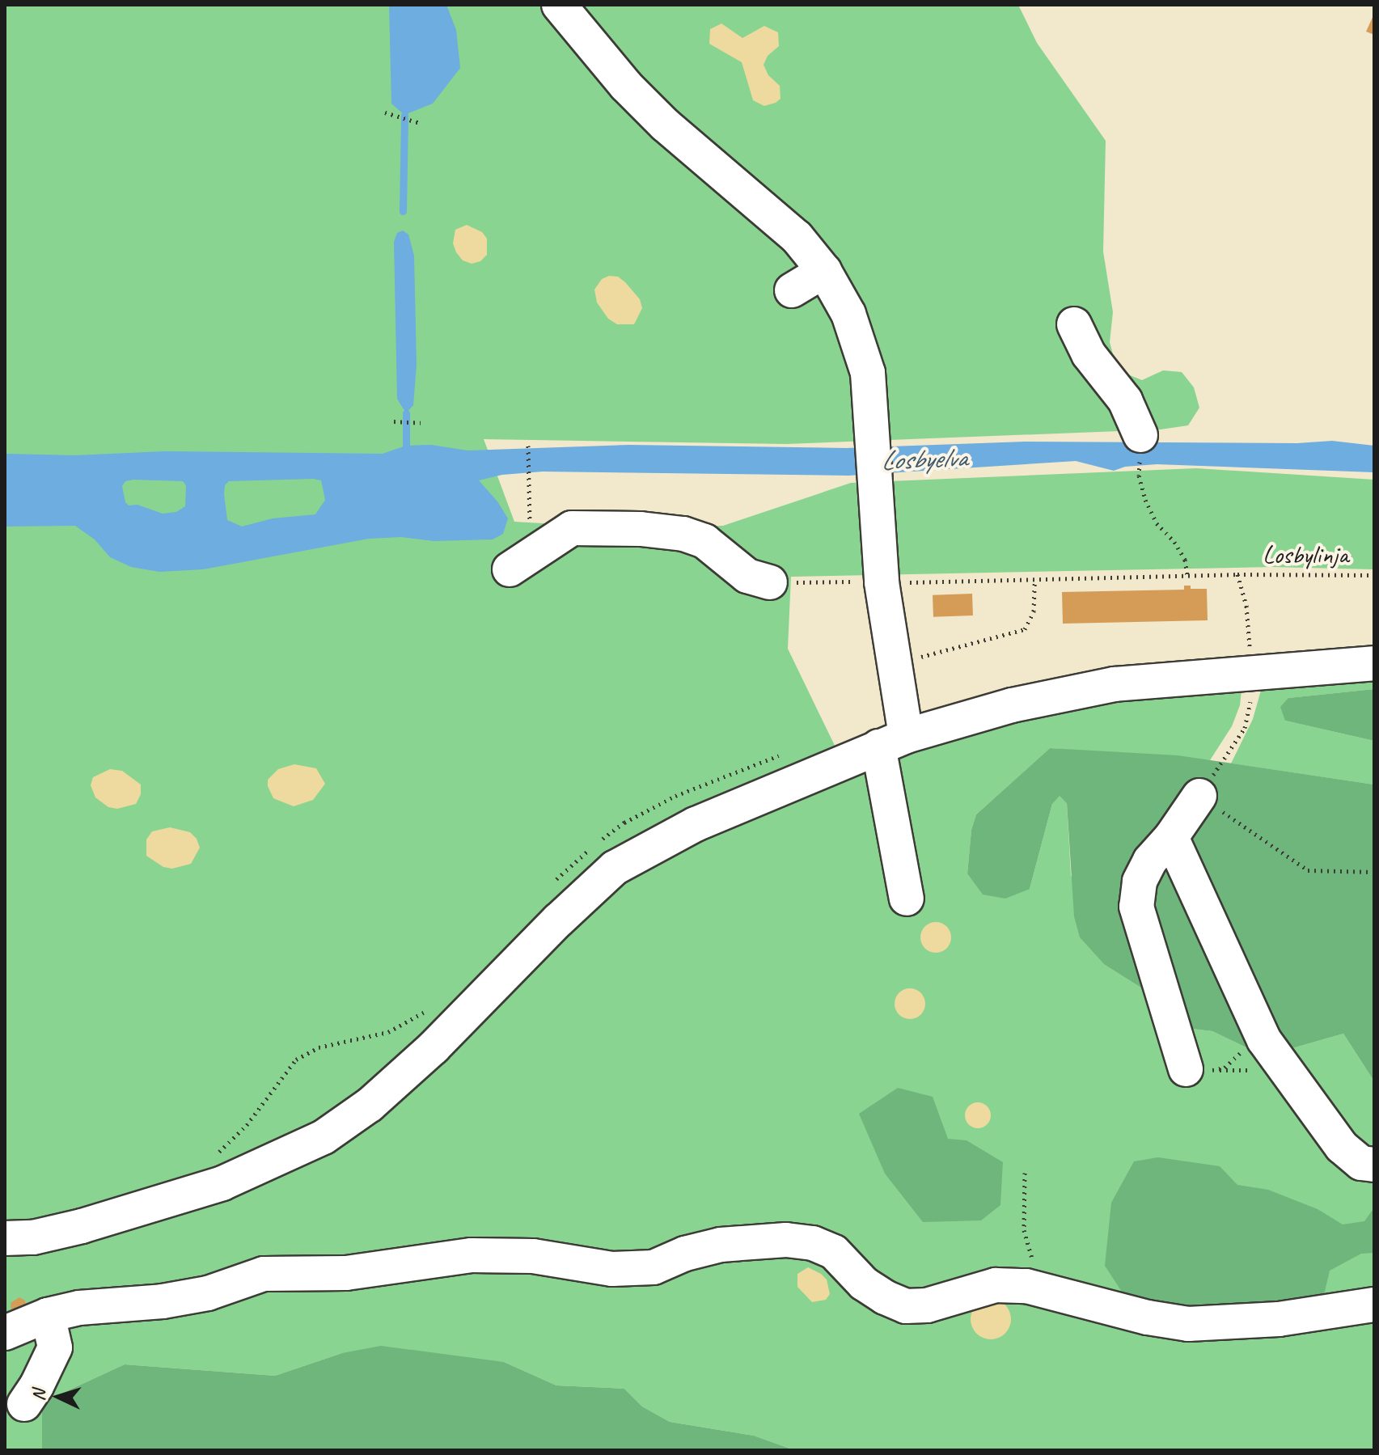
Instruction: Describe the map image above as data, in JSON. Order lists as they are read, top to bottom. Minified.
{"streets":{"path":["Losbylinja"]},"water":["Losbyelva"],"north":"left"}
